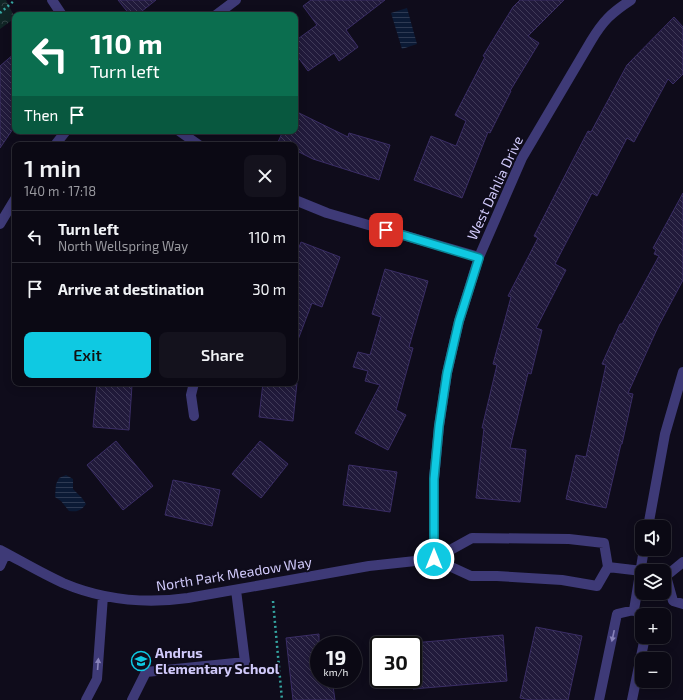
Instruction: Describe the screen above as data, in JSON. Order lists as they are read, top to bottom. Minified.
{"streets":{"street":["West Dahlia Drive","North Park Meadow Way"]},"crossings":[["West Dahlia Drive","North Park Meadow Way"]],"places":{"school or university":["Andrus Elementary School"]},"page":{"turn":["110 m","Turn left"],"then":"Then","heading":["1 min","140 m · 17:18"],"list":[{"name":"Turn left","note":"North Wellspring Way","value":"110 m"},{"name":"Arrive at destination","value":"30 m"}],"buttons":["Exit","Share"],"map_buttons":["+","−"],"speed":"19 km/h","limit":"30"}}
